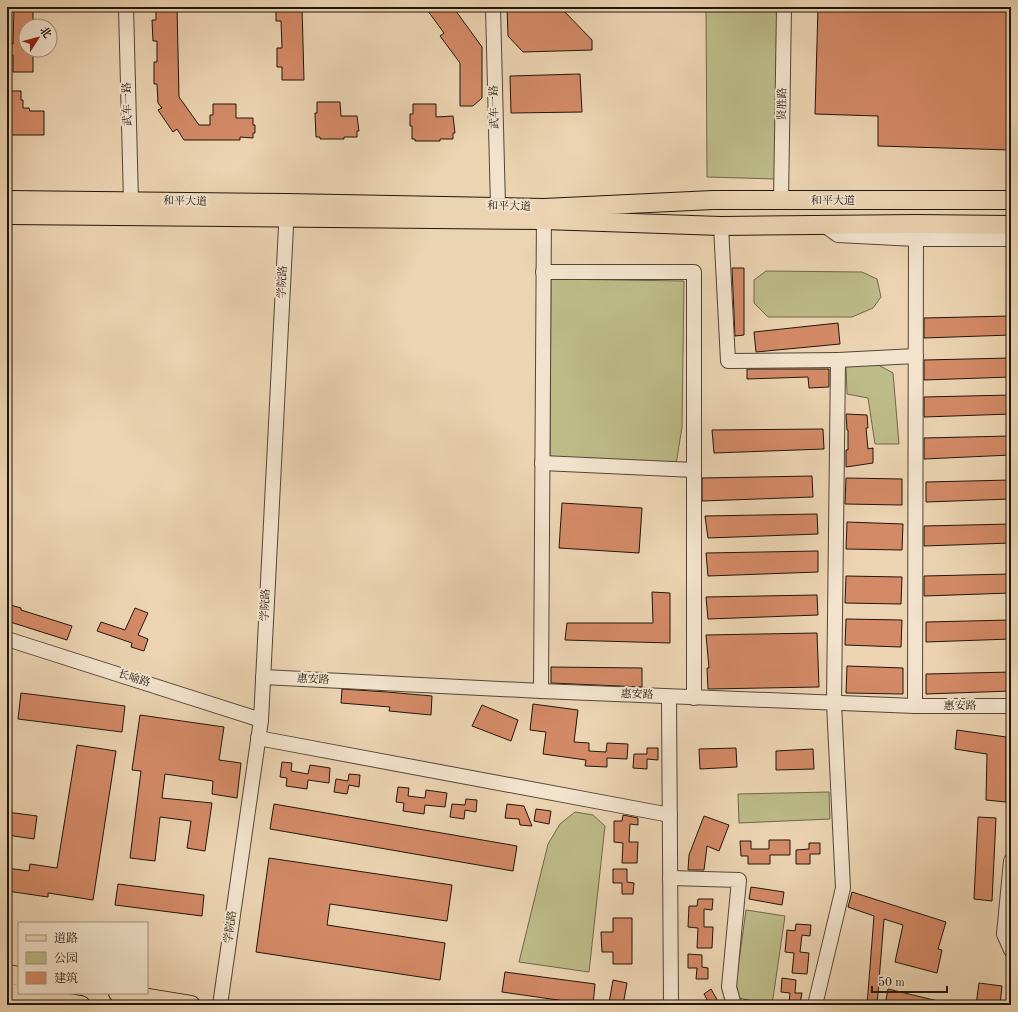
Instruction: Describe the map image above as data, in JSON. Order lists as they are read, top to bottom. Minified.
{"streets":{"main road":["和平大道"],"street":["武车一路","贤胜路","学院路","长喻路","惠安路"]},"crossings":[["武车一路","和平大道"],["贤胜路","和平大道"],["和平大道","学院路"],["学院路","长喻路"],["学院路","惠安路"]],"legend":["道路","公园","建筑"],"scale_bar":"50 m","north":"top right"}
